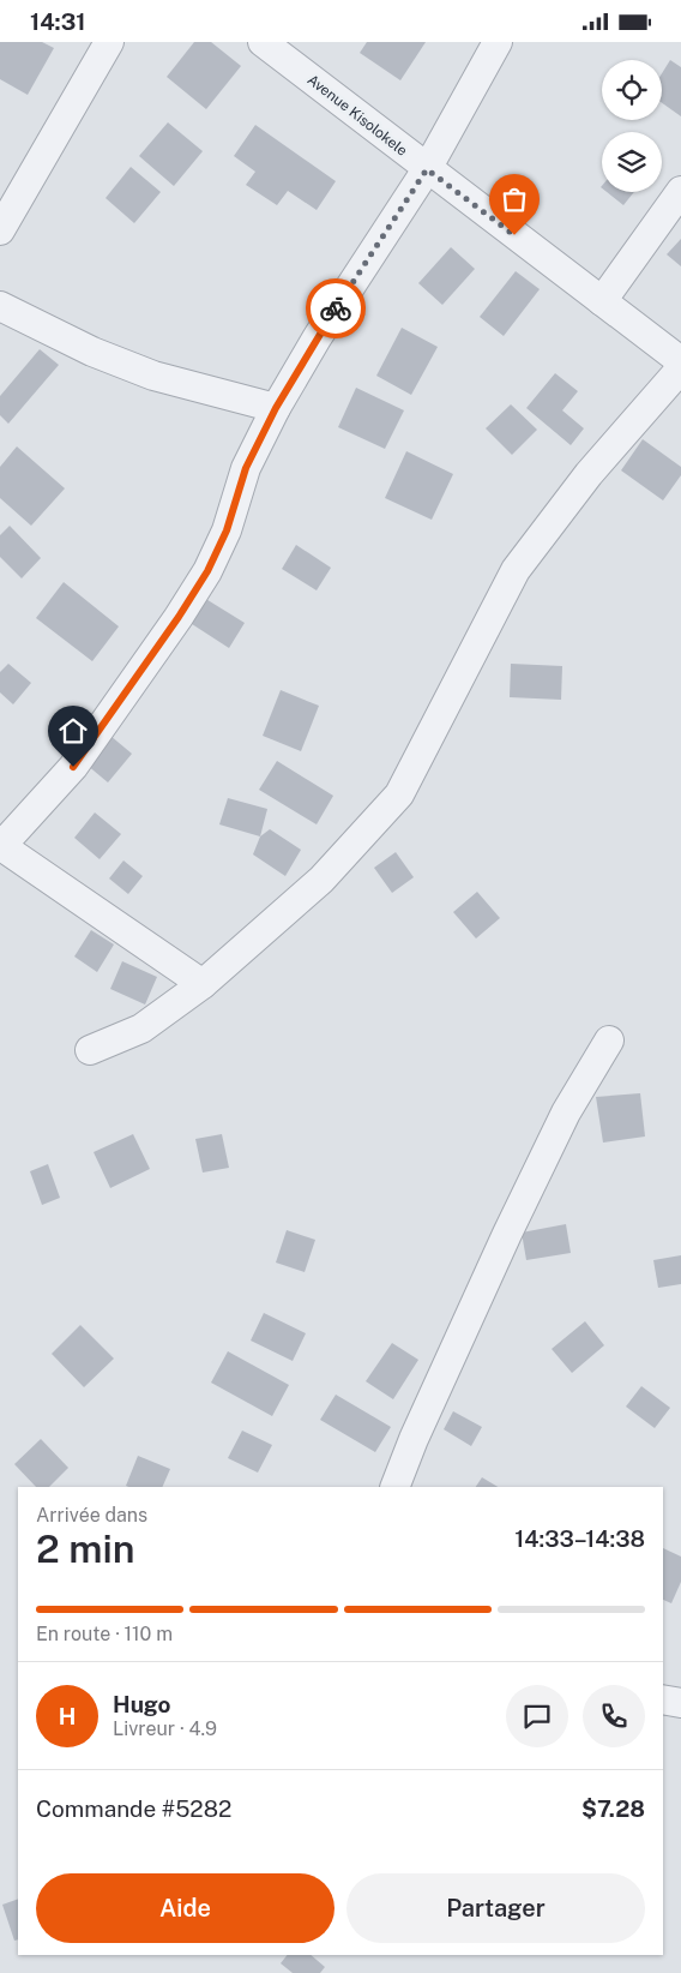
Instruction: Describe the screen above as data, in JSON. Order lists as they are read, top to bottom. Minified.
{"streets":{"street":["Avenue Kisolokele"]},"page":{"status":"14:31","heading":["2 min","Arrivée dans","14:33–14:38"],"panel":["Hugo","Livreur · 4.9","Commande #5282","$7.28"],"bar":"En route · 110 m","round":"H","buttons":["Aide","Partager"]}}
